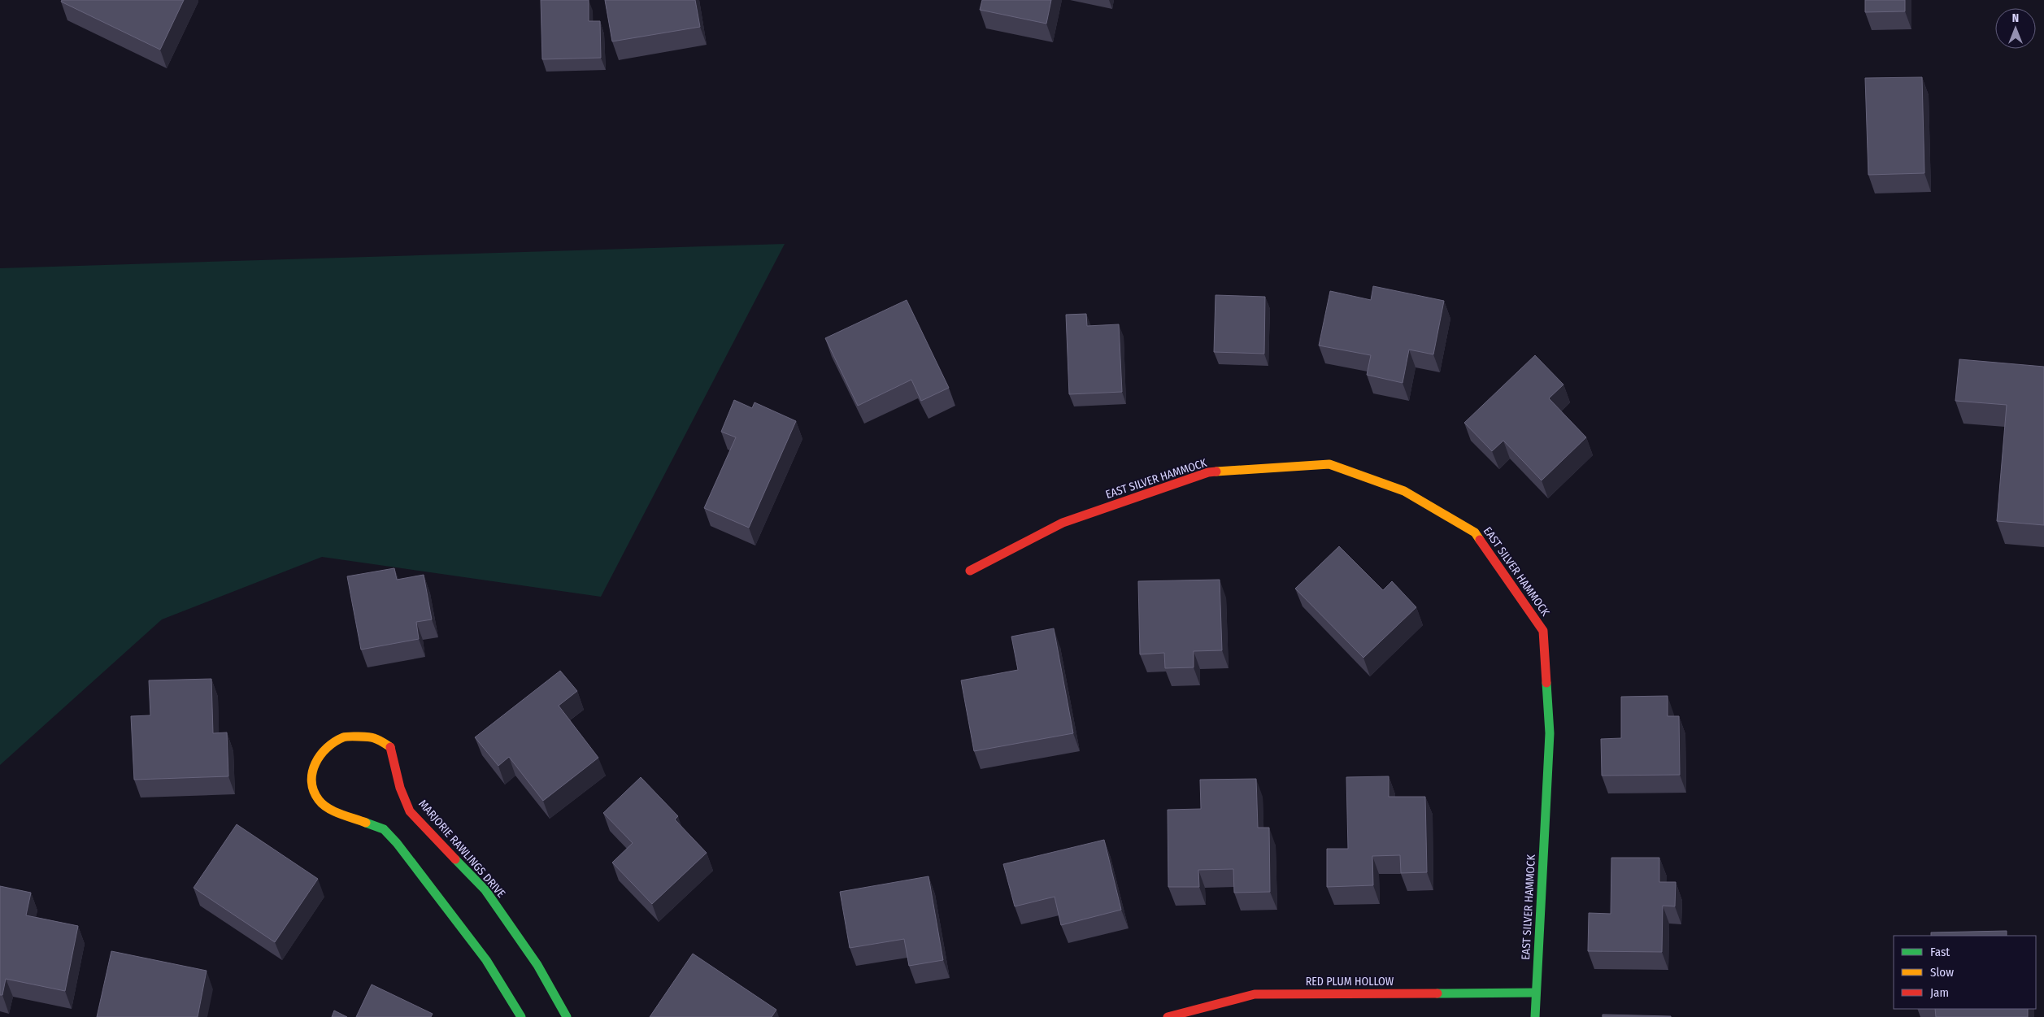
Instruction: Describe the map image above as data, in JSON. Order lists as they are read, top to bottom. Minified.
{"streets":{"street":["EAST SILVER HAMMOCK","MARJORIE RAWLINGS DRIVE","RED PLUM HOLLOW"]},"crossings":[["EAST SILVER HAMMOCK","RED PLUM HOLLOW"]],"legend":["Fast","Slow","Jam"],"north":"top"}
